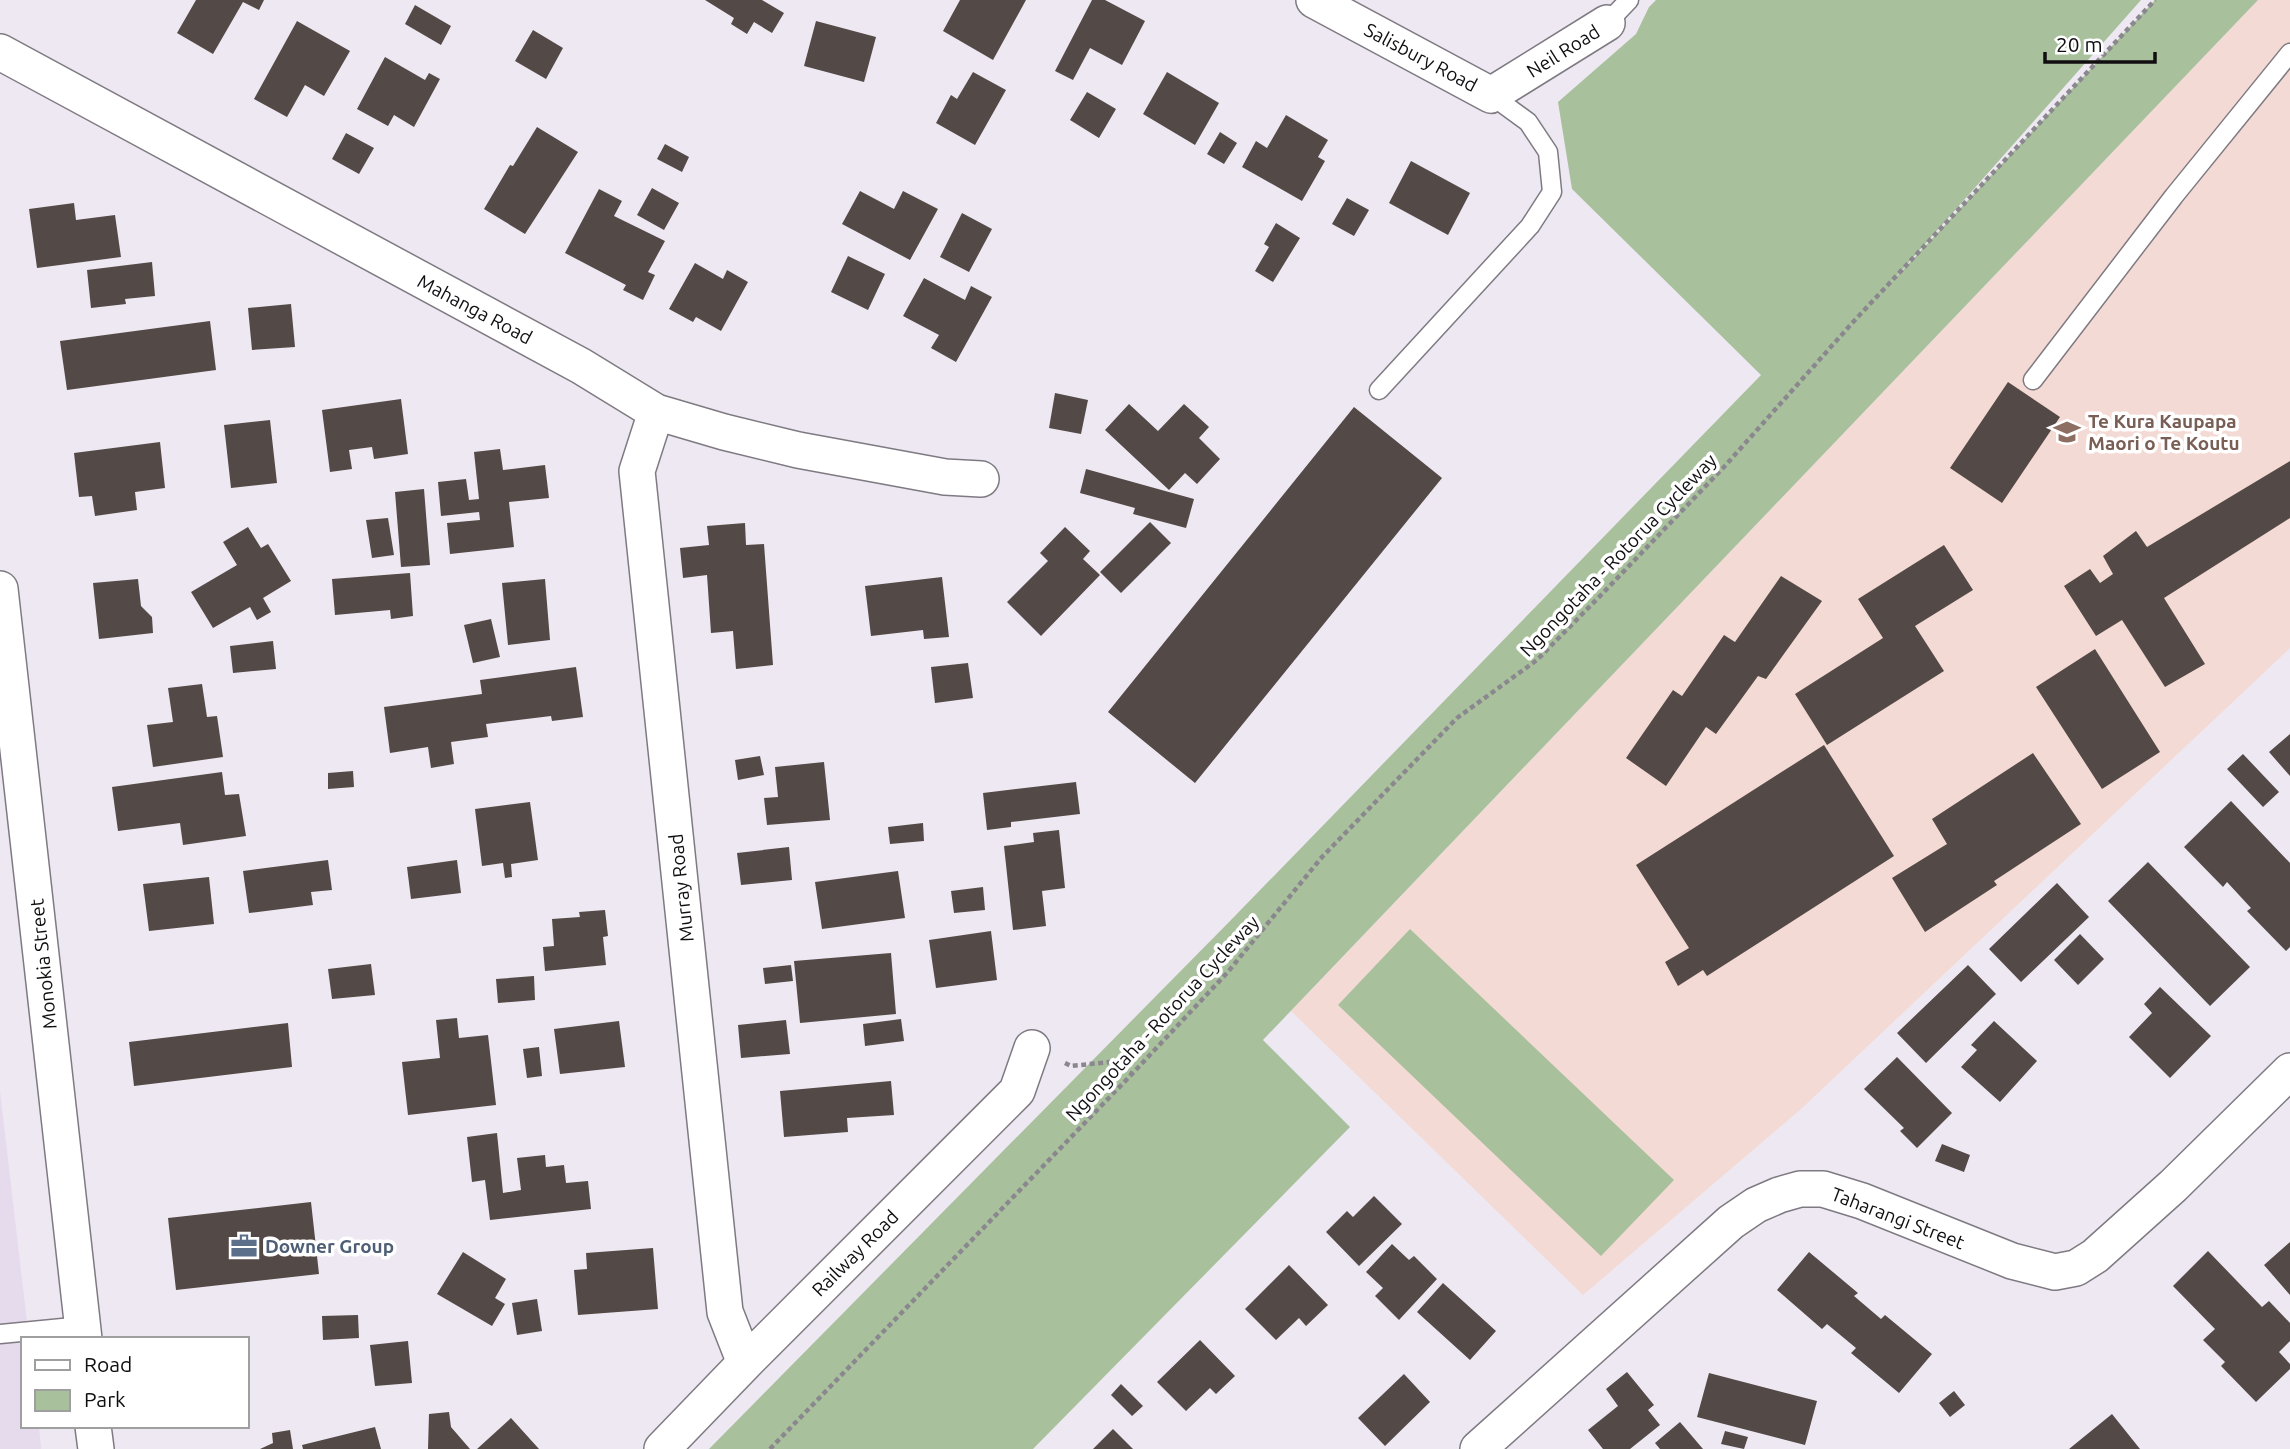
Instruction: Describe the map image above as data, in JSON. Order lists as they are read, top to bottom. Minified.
{"streets":{"street":["Neil Road","Salisbury Road","Mahanga Road","Murray Road","Monokia Street","Taharangi Street","Railway Road"],"path":["Ngongotaha - Rotorua Cycleway"]},"crossings":[["Neil Road","Salisbury Road"],["Mahanga Road","Murray Road"],["Murray Road","Railway Road"]],"places":{"school or university":["Te Kura Kaupapa Maori o Te Koutu"],"office":["Downer Group"]},"legend":["Road","Park"],"scale_bar":"20 m"}
